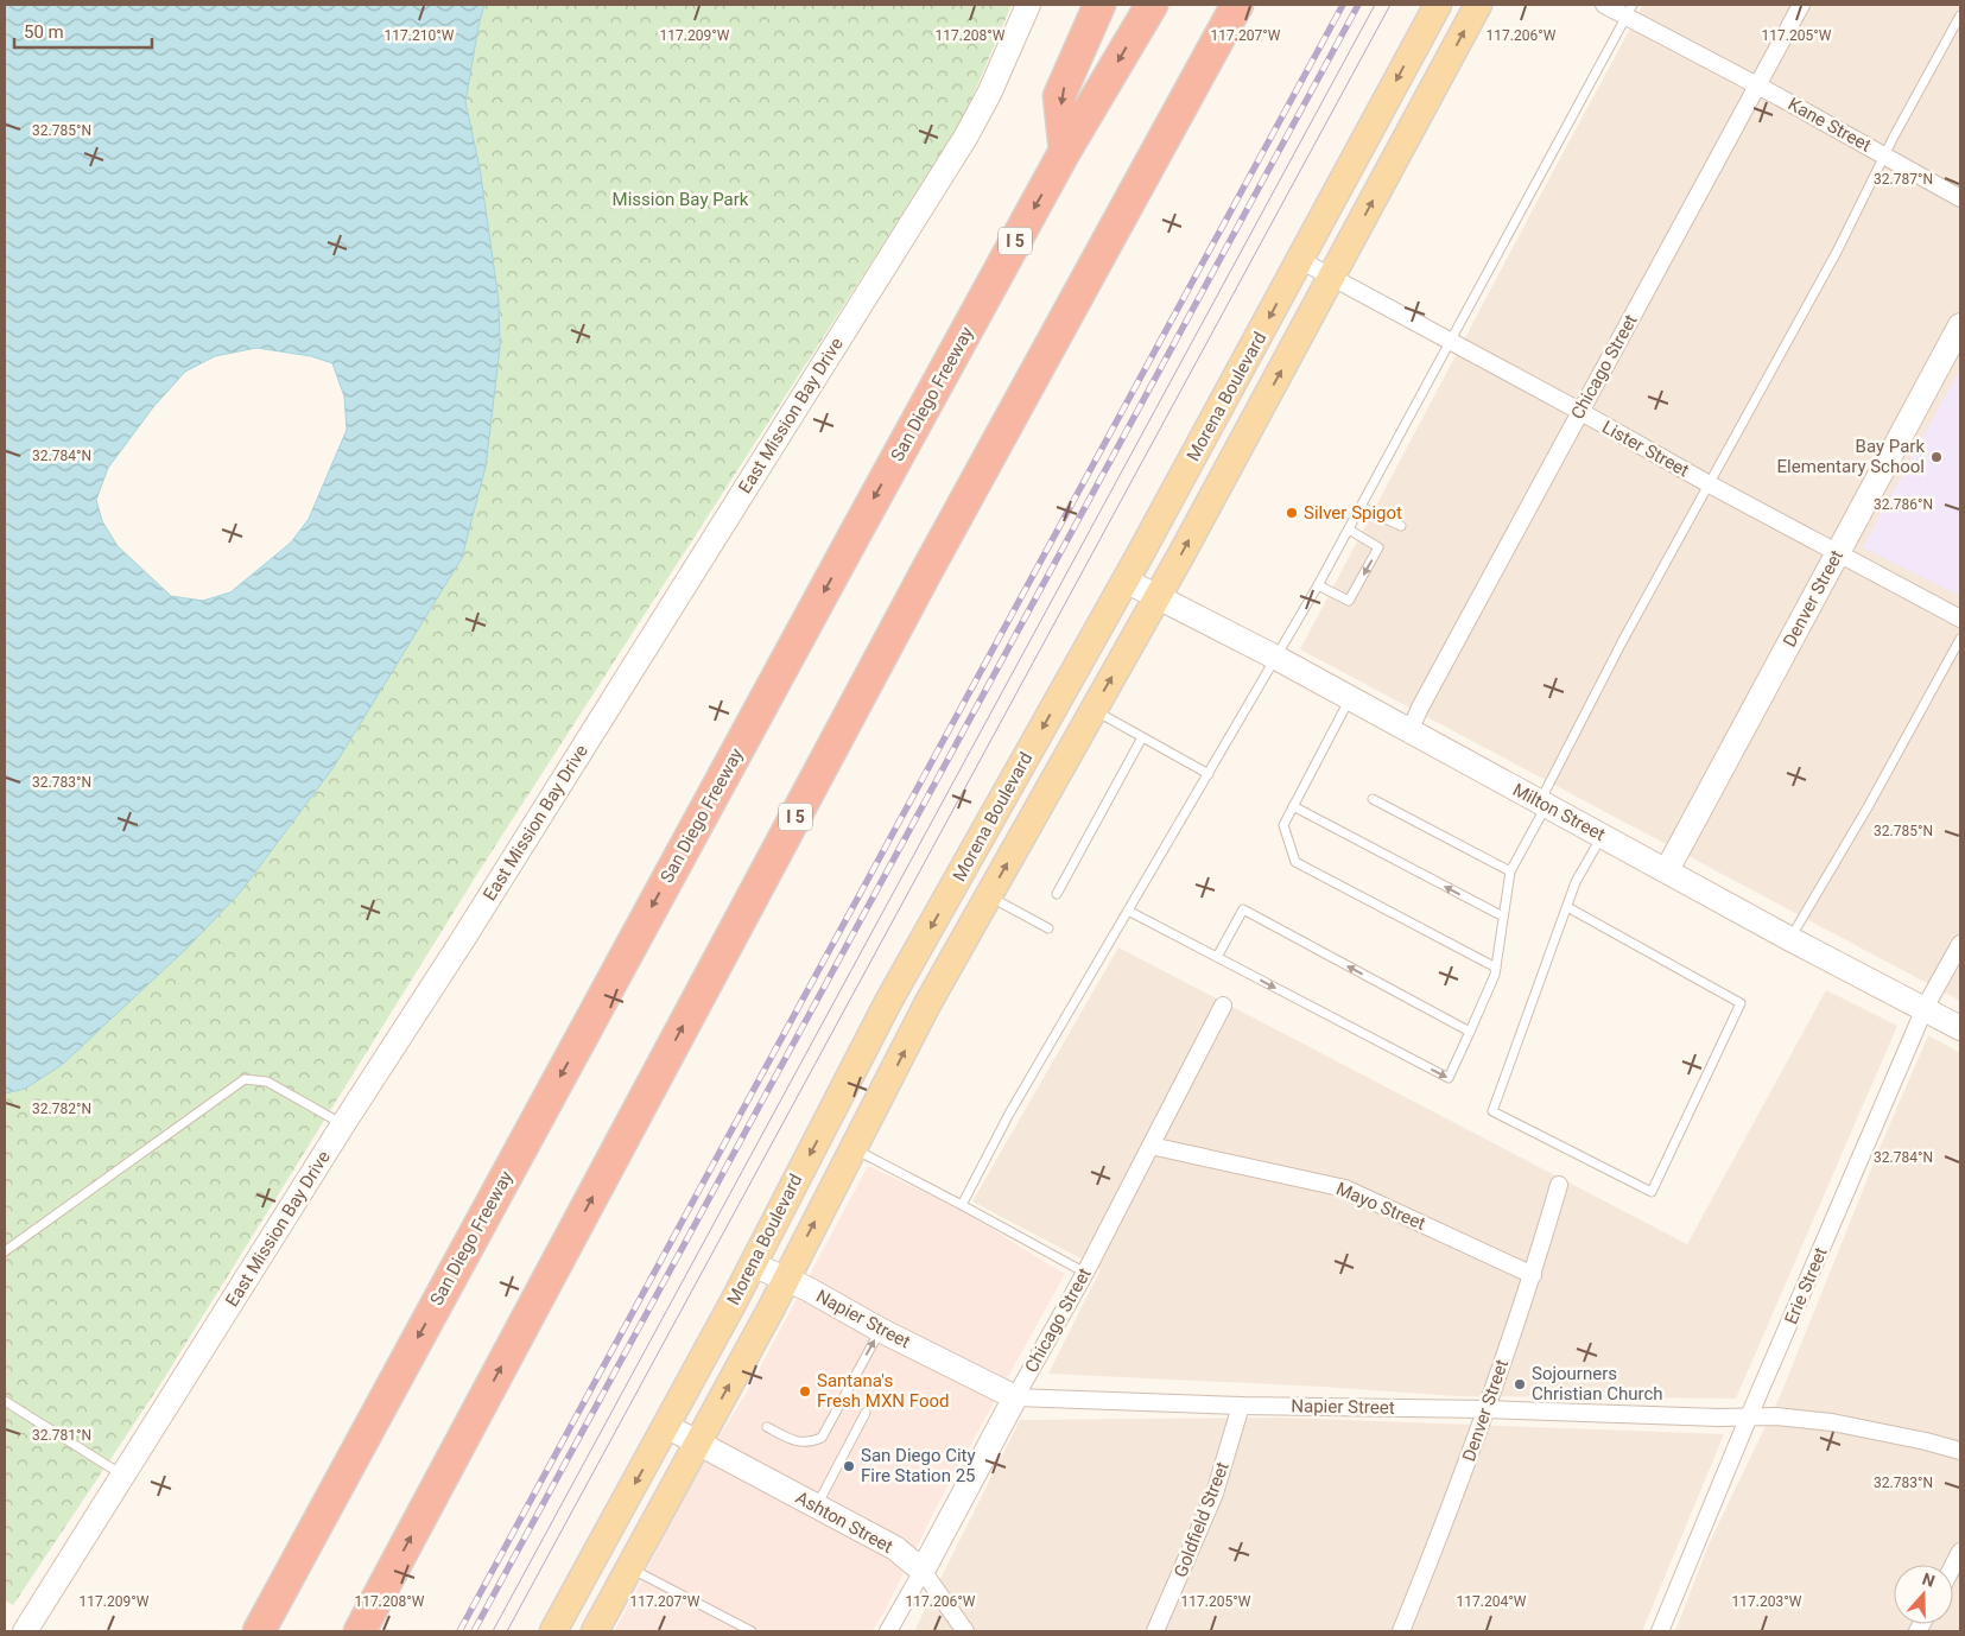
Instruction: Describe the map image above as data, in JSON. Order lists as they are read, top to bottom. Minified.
{"streets":{"highway":["I 5","San Diego Freeway"],"main road":["Chicago Street","Morena Boulevard","East Mission Bay Drive","Denver Street","Milton Street","Napier Street","Ashton Street"],"street":["Kane Street","Lister Street","Mayo Street","Erie Street","Goldfield Street"]},"crossings":[["Kane Street","Chicago Street"],["Chicago Street","Lister Street"],["Chicago Street","Milton Street"],["Chicago Street","Mayo Street"],["Chicago Street","Napier Street"],["Chicago Street","Ashton Street"],["Morena Boulevard","Lister Street"],["Morena Boulevard","Milton Street"],["Morena Boulevard","Napier Street"],["Morena Boulevard","Ashton Street"],["Lister Street","Denver Street"],["Denver Street","Milton Street"],["Denver Street","Mayo Street"],["Denver Street","Napier Street"],["Milton Street","Erie Street"],["Erie Street","Napier Street"],["Napier Street","Goldfield Street"]],"parks":["Mission Bay Park"],"places":["Bay Park Elementary School","Silver Spigot","Sojourners Christian Church","Santana's Fresh MXN Food","San Diego City Fire Station 25"],"scale_bar":"50 m","north":"top","coordinates":["117.210°W","117.209°W","117.208°W","117.207°W","117.206°W","117.205°W","32.785°N","32.787°N","32.784°N","32.786°N","32.783°N","32.782°N","32.781°N","117.204°W","117.203°W"]}
